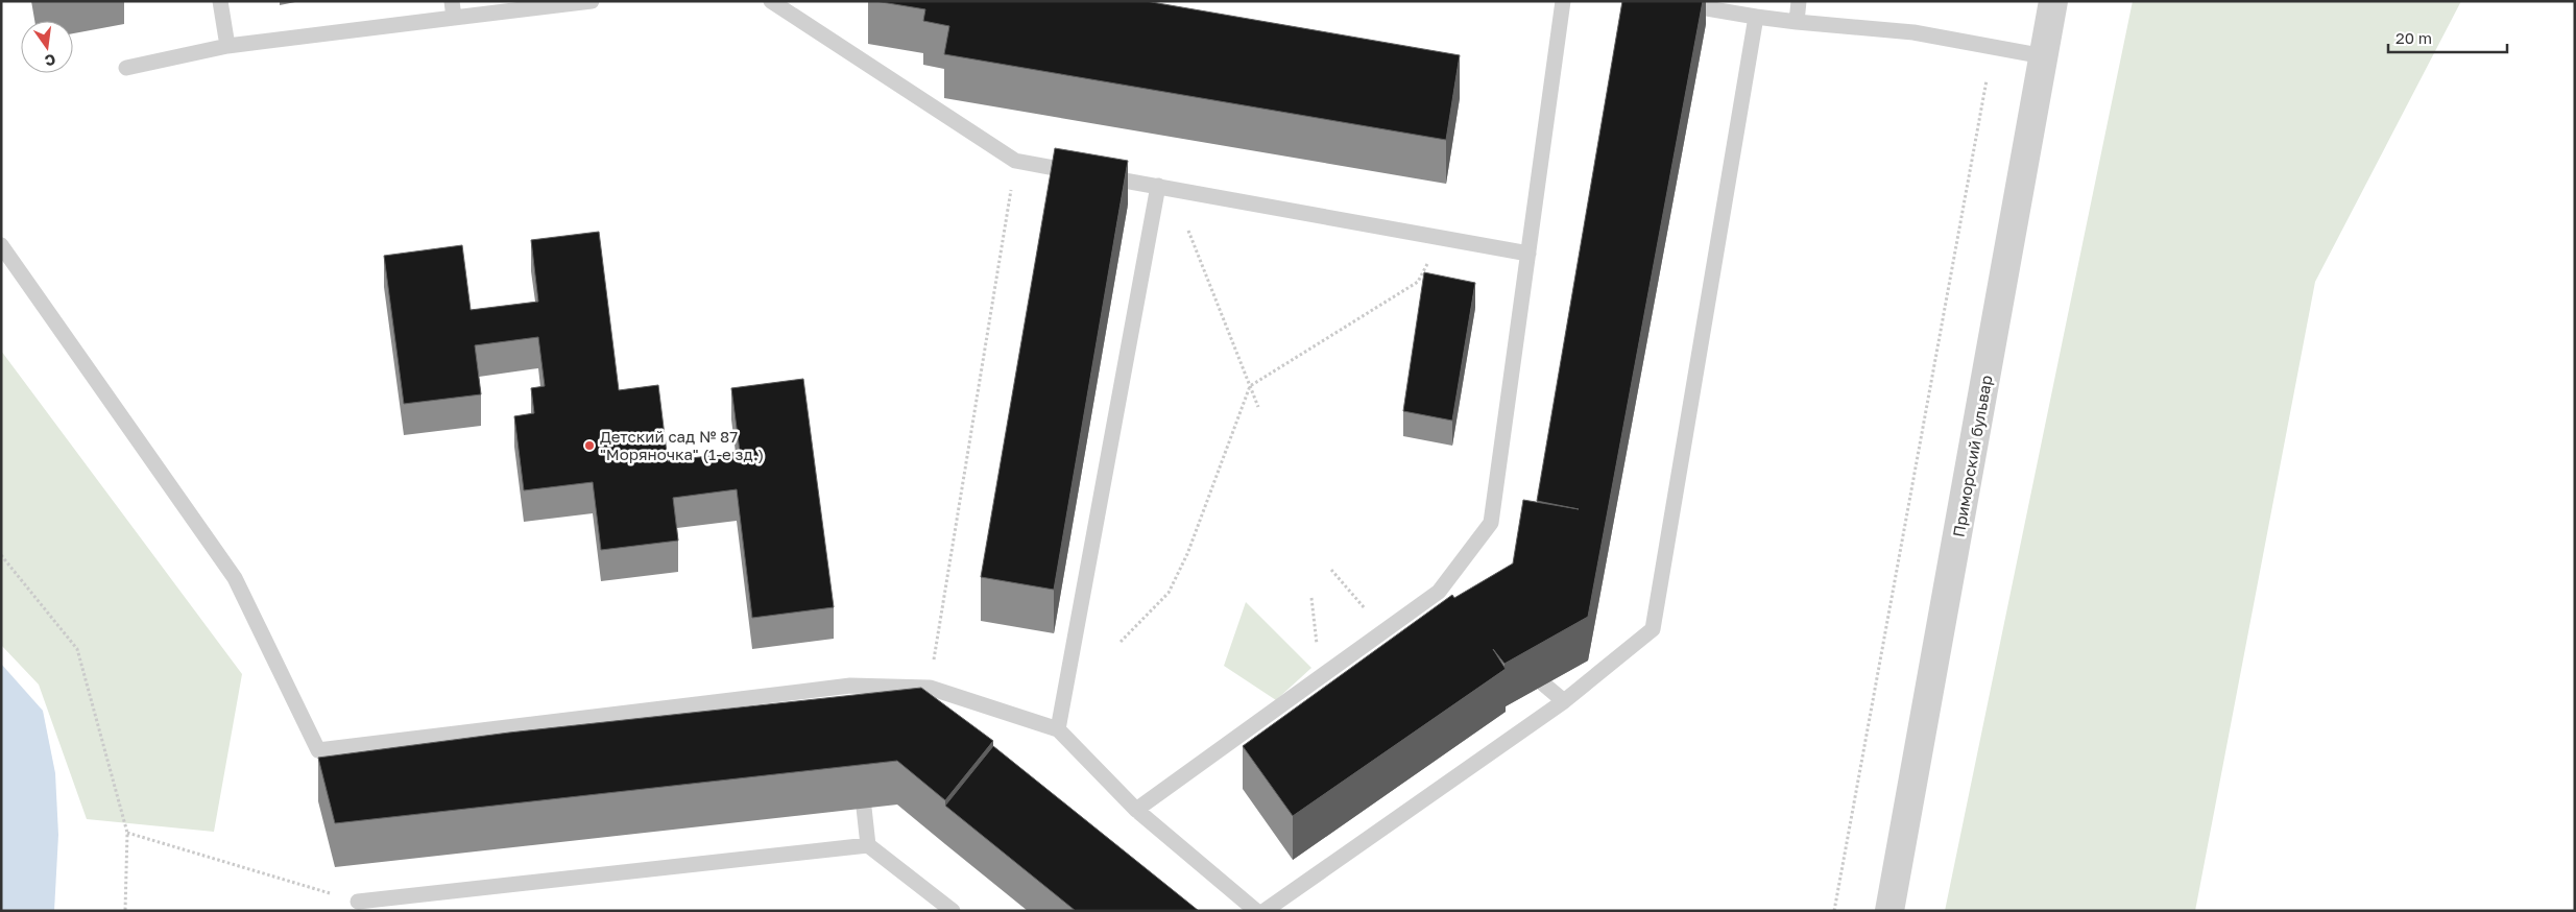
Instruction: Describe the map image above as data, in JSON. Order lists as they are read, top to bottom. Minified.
{"streets":{"street":["Приморский бульвар"]},"places":["Детский сад № 87 \"Моряночка\" (1-е зд.)"],"scale_bar":"20 m","north":"bottom"}
